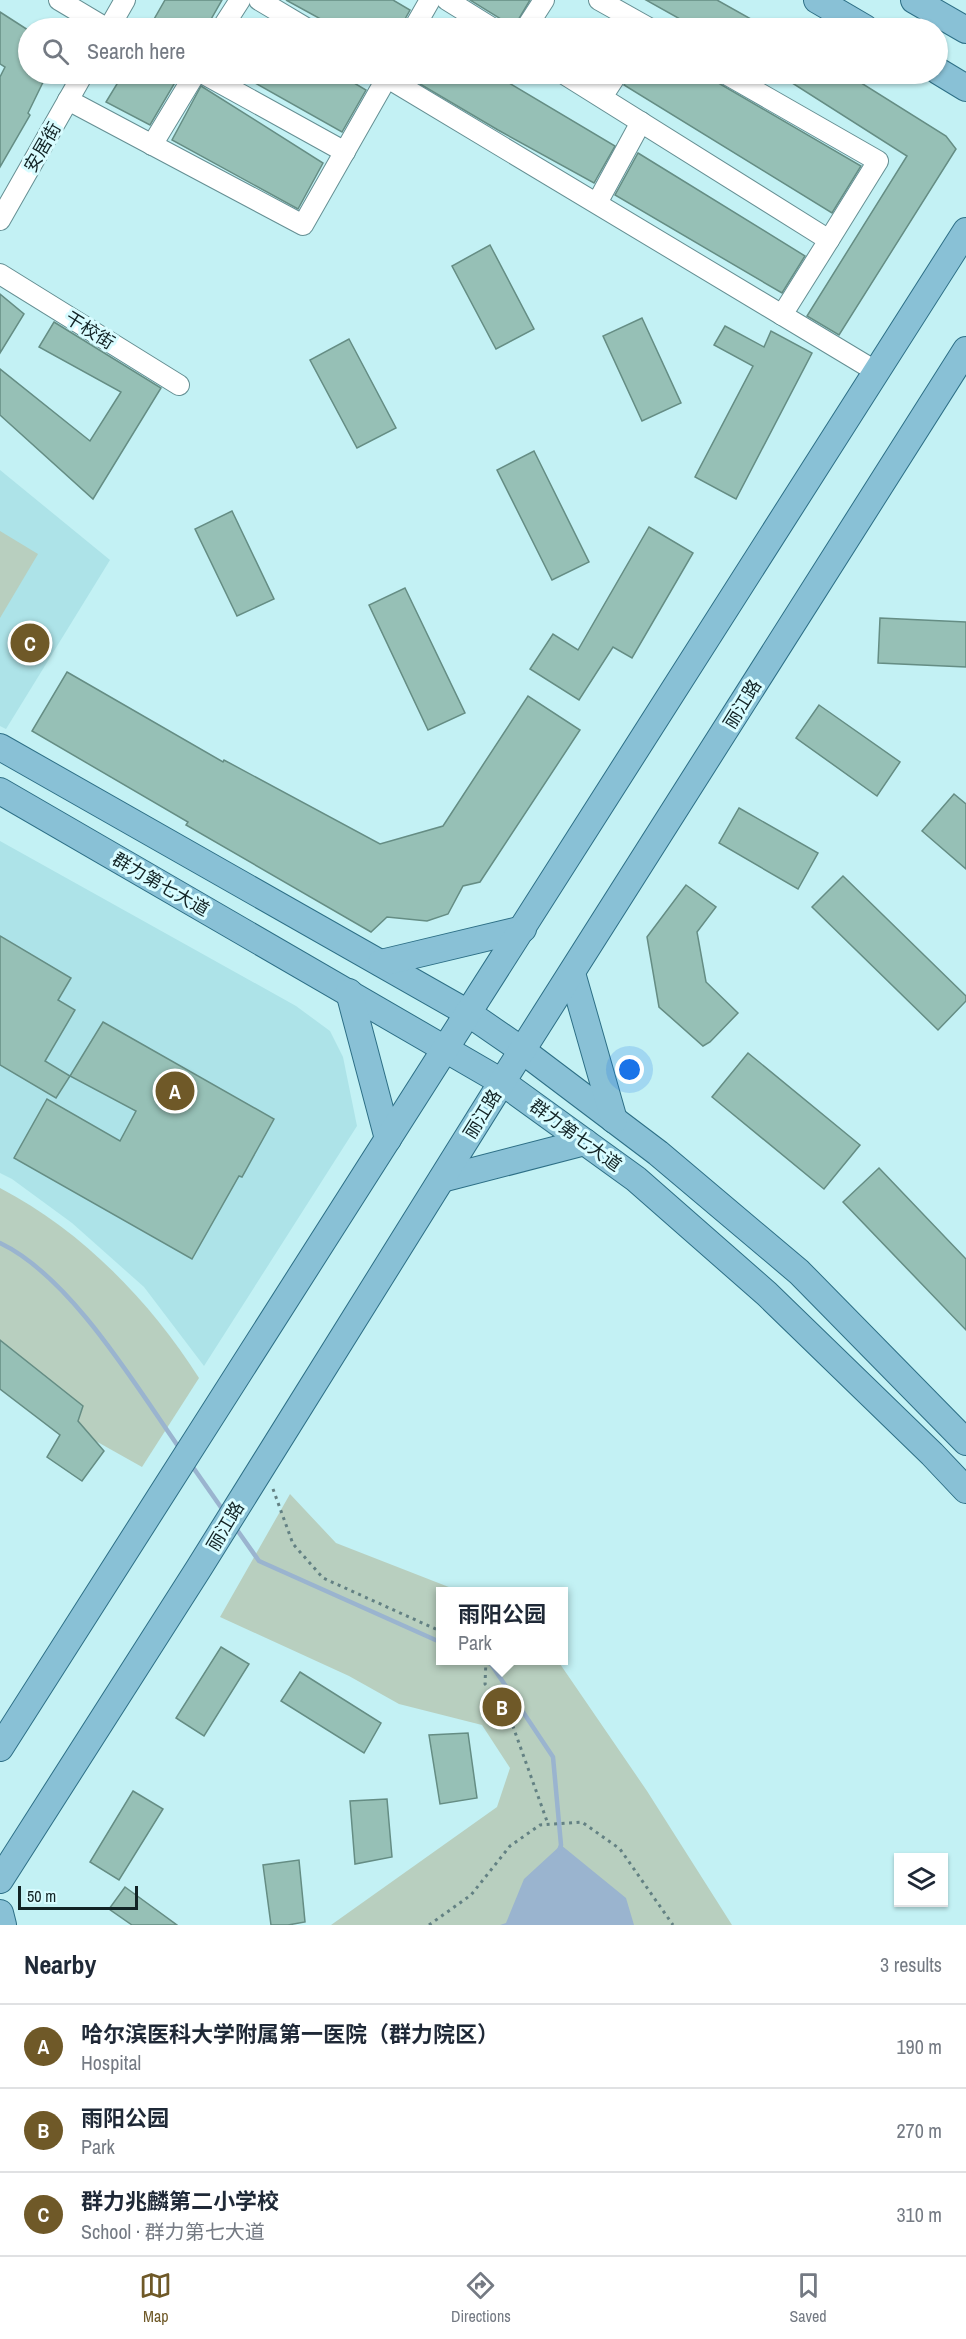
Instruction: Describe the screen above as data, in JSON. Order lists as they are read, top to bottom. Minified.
{"streets":{"main road":["丽江路","群力第七大道"],"street":["安居街","干校街"]},"crossings":[["丽江路","群力第七大道"]],"scale_bar":"50 m","page":{"search":"Search here","pins":["C","A","B"],"popup":["雨阳公园","Park"],"scale":"50 m","heading":["Nearby","3 results"],"list":[{"mark":"A","name":"哈尔滨医科大学附属第一医院（群力院区）","note":"Hospital","value":"190 m"},{"mark":"B","name":"雨阳公园","note":"Park","value":"270 m"},{"mark":"C","name":"群力兆麟第二小学校","note":"School · 群力第七大道","value":"310 m"}],"nav":["Map","Directions","Saved"]}}
